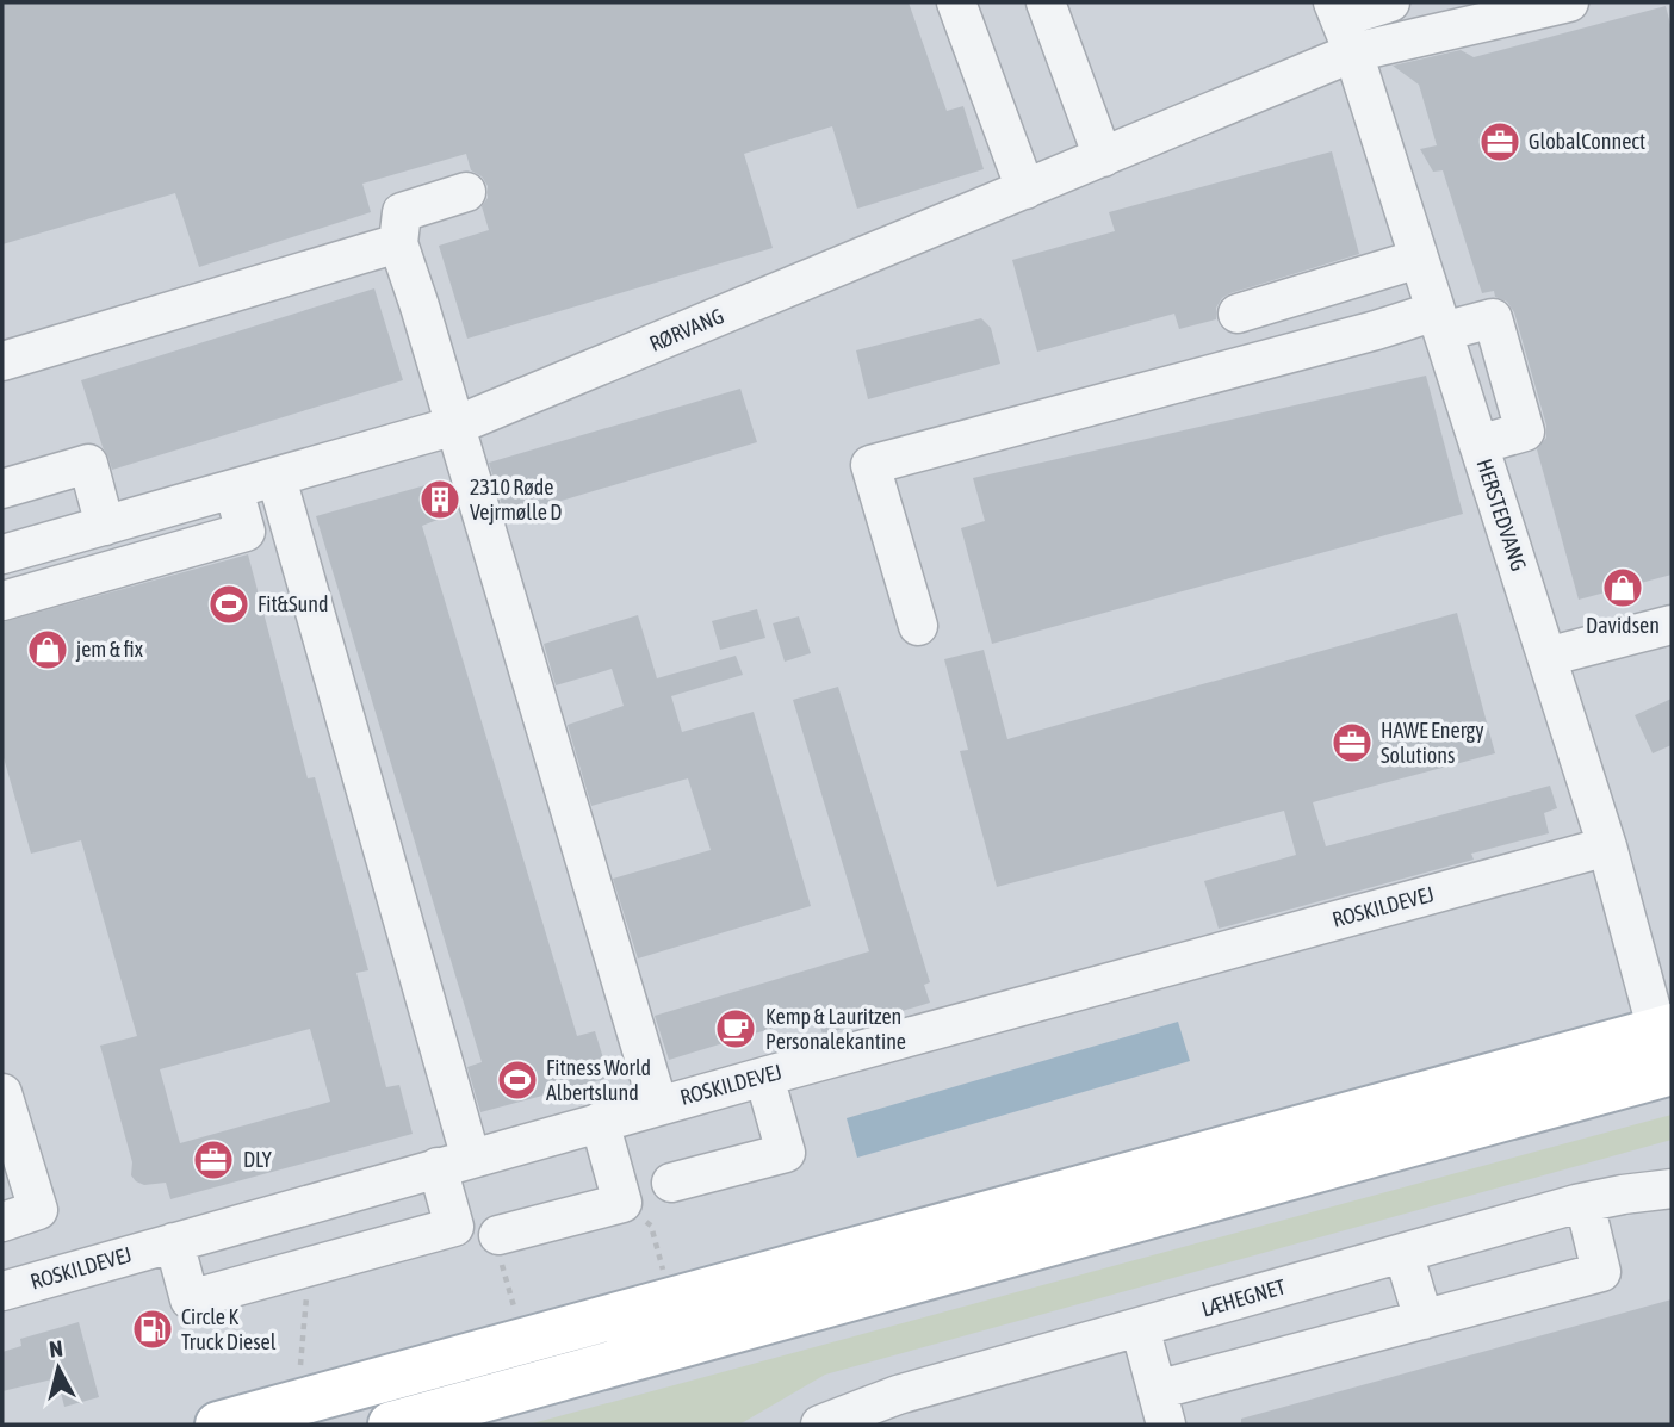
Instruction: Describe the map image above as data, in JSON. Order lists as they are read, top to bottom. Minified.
{"streets":{"street":["RØRVANG","HERSTEDVANG","ROSKILDEVEJ","LÆHEGNET"]},"crossings":[["RØRVANG","HERSTEDVANG"],["HERSTEDVANG","ROSKILDEVEJ"]],"places":{"office":["GlobalConnect","HAWE Energy Solutions","DLY"],"building":["2310 Røde Vejrmølle D"],"shop":["Davidsen","jem & fix"],"sports":["Fit&Sund","Fitness World Albertslund"],"cafe":["Kemp & Lauritzen Personalekantine"],"fuel station":["Circle K Truck Diesel"]},"north":"top"}
